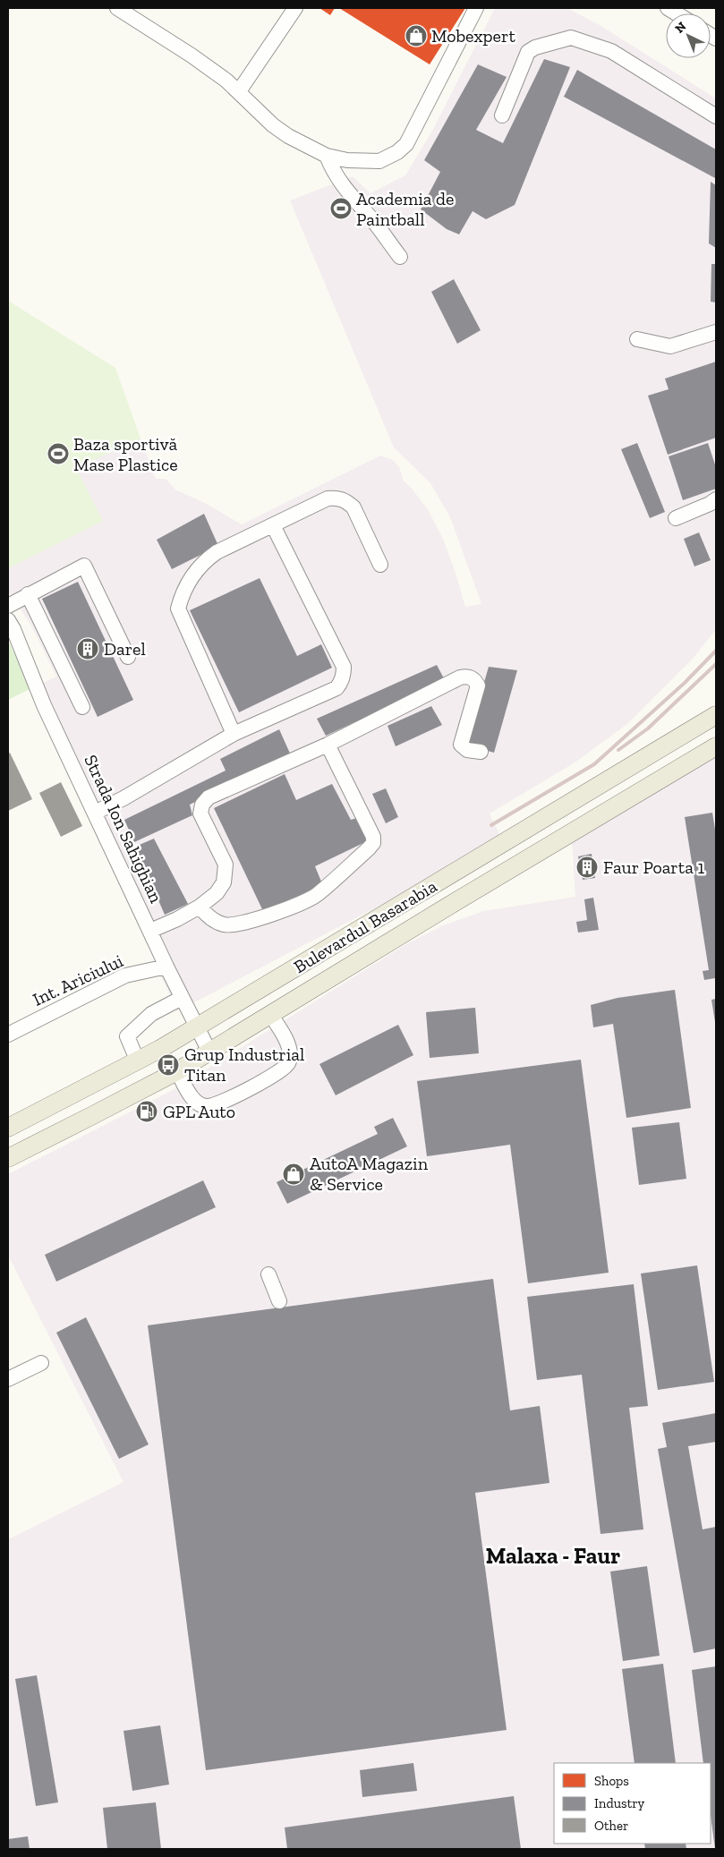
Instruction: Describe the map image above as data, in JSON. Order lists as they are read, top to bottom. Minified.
{"streets":{"main road":["Bulevardul Basarabia"],"street":["Strada Ion Sahighian","Int. Ariciului"]},"crossings":[["Strada Ion Sahighian","Bulevardul Basarabia"],["Strada Ion Sahighian","Int. Ariciului"]],"districts":["Malaxa - Faur"],"places":{"shop":["Mobexpert","AutoA Magazin & Service"],"sports":["Academia de Paintball","Baza sportivă Mase Plastice"],"building":["Darel","Faur Poarta 1"],"bus stop":["Grup Industrial Titan"],"fuel station":["GPL Auto"]},"legend":["Shops","Industry","Other"],"north":"top left"}
